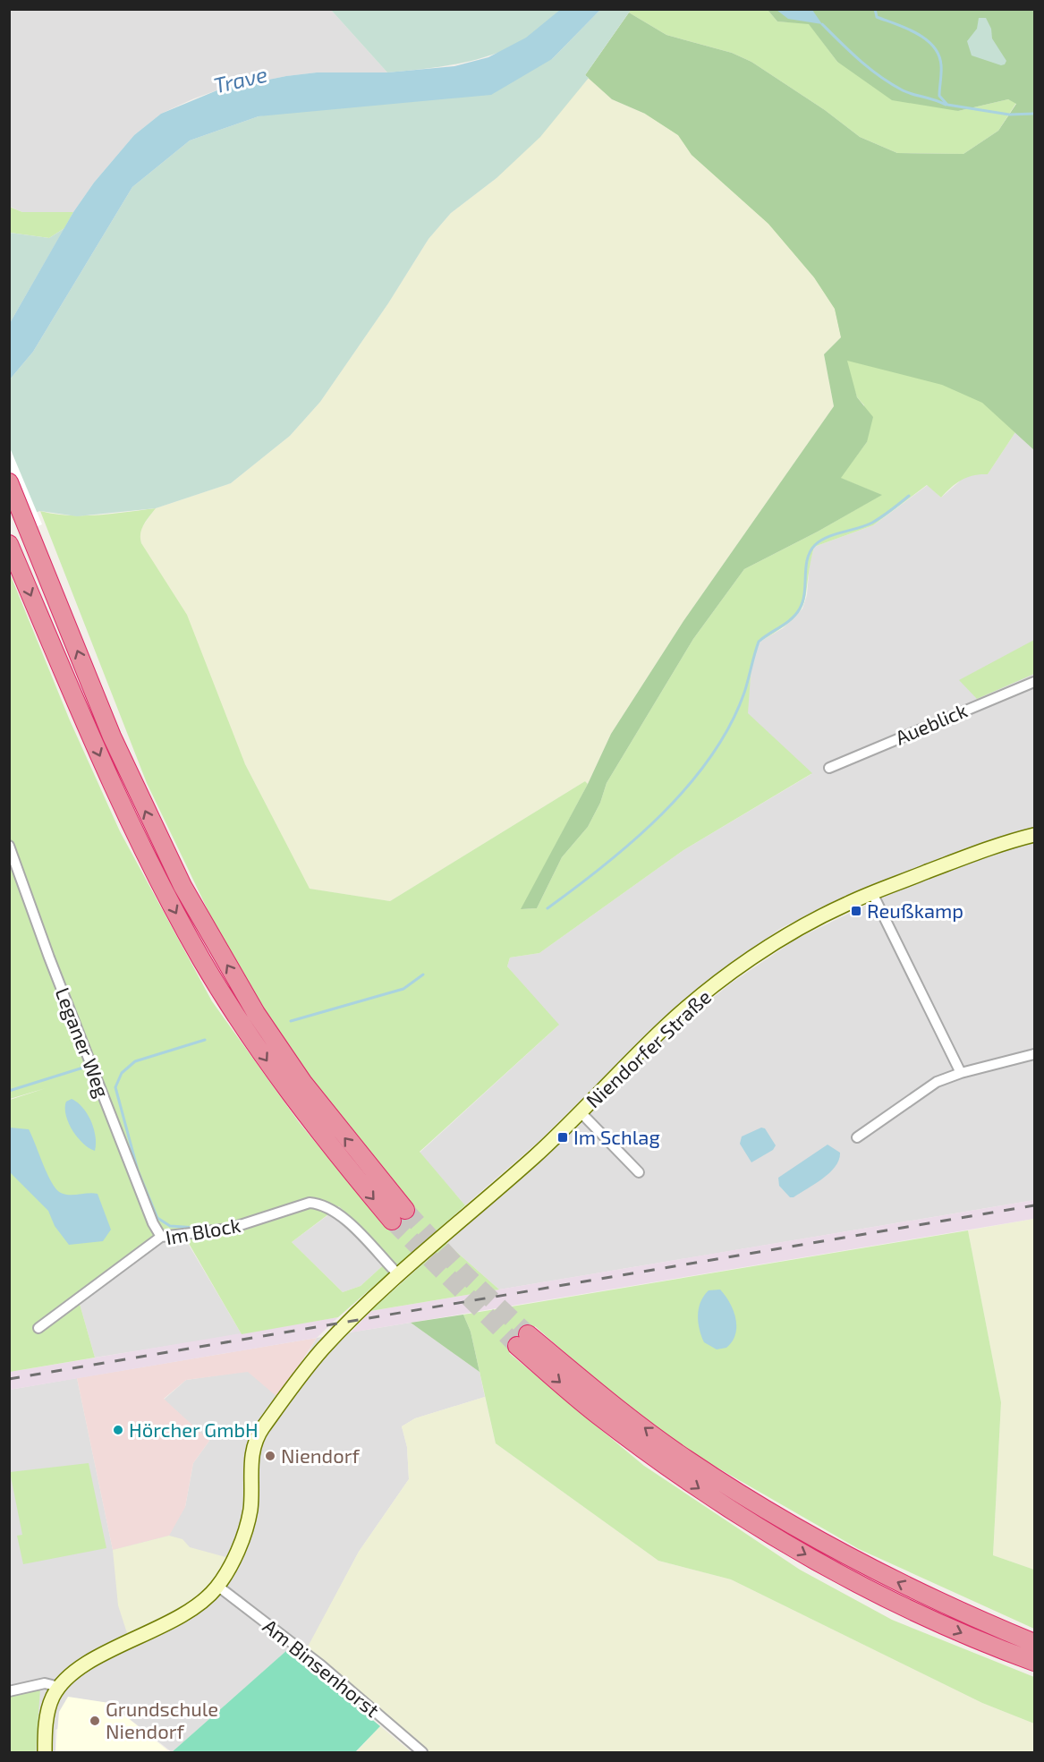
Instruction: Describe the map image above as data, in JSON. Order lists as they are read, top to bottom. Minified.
{"streets":{"main road":["Niendorfer Straße"],"street":["Aueblick","Leganer Weg","Im Block","Am Binsenhorst"]},"crossings":[["Leganer Weg","Im Block"],["Niendorfer Straße","Im Block"],["Niendorfer Straße","Am Binsenhorst"]],"water":["Trave"],"places":{"transit":["Reußkamp","Im Schlag"],"other":["Hörcher GmbH","Niendorf","Grundschule Niendorf"]}}
